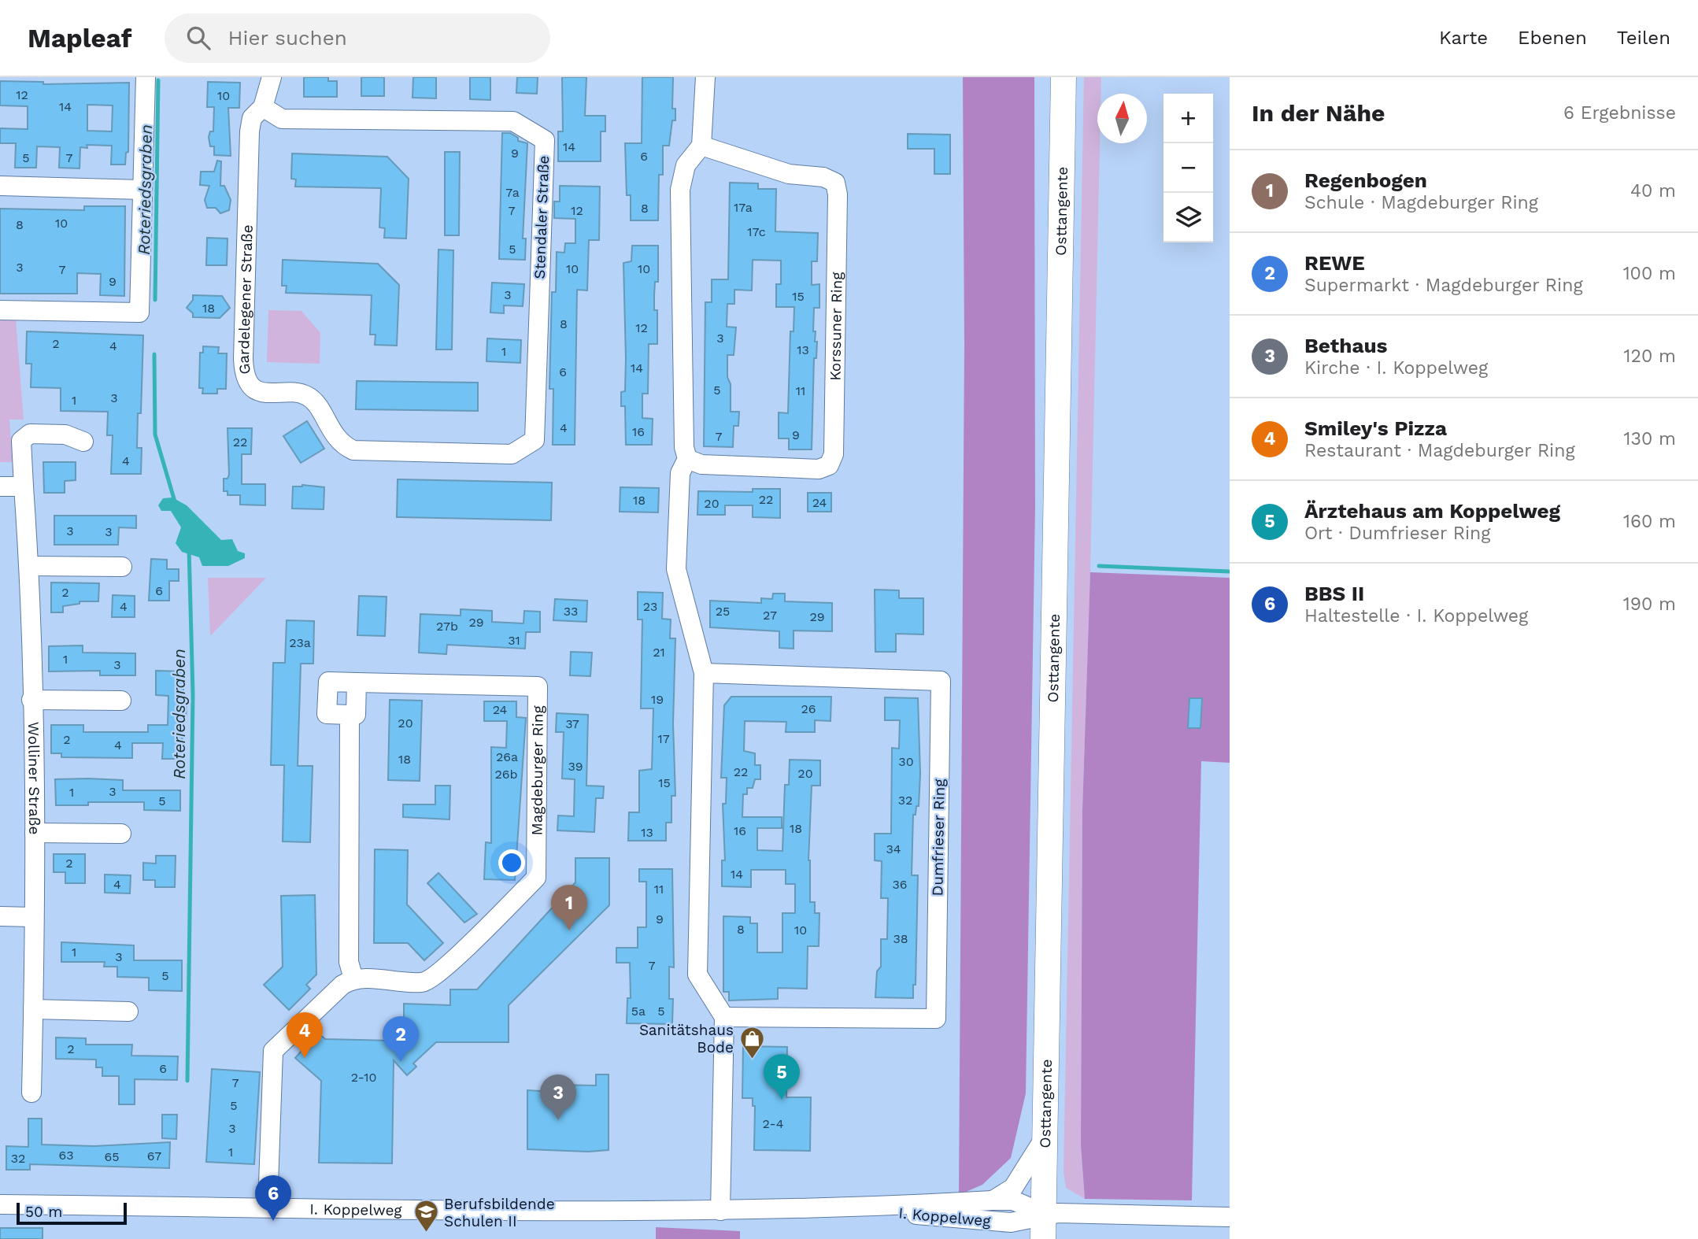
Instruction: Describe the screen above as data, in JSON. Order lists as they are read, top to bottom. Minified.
{"streets":{"main road":["Osttangente"],"street":["Stendaler Straße","Gardelegener Straße","Korssuner Ring","Magdeburger Ring","Wolliner Straße","Dumfrieser Ring","I. Koppelweg"]},"crossings":[["Osttangente","I. Koppelweg"],["Stendaler Straße","Gardelegener Straße"]],"water":["Roteriedsgraben"],"places":{"shop":["Sanitätshaus Bode"],"school or university":["Berufsbildende Schulen II"]},"house_numbers":["12","10","14","14","9","6","5","7","7a","17a","8","7","12","10","8","17c","5","3","10","10","7","9","3","15","18","8","12","3","2","4","13","1","14","6","5","11","3","1","4","16","9","7","22","4","22","18","24","20","3","3","6","2","4","23","33","25","27","29","29","27b","31","23a","21","1","3","19","26","24","20","37","17","2","4","26a","18","30","39","22","20","26b","15","3","1","32","5","18","16","13","34","2","14","4","36","11","9","8","10","38","1","3","7","5","5a","5","2","6","2-10","7","5","2-4","3","1","63","67","65","32"],"scale_bar":"50 m","north":"top","page":{"header":"Mapleaf","search":"Hier suchen","nav":["Karte","Ebenen","Teilen"],"heading":["In der Nähe","6 Ergebnisse"],"map_buttons":["+","−"],"list":[{"mark":"1","name":"Regenbogen","note":"Schule · Magdeburger Ring","value":"40 m"},{"mark":"2","name":"REWE","note":"Supermarkt · Magdeburger Ring","value":"100 m"},{"mark":"3","name":"Bethaus","note":"Kirche · I. Koppelweg","value":"120 m"},{"mark":"4","name":"Smiley's Pizza","note":"Restaurant · Magdeburger Ring","value":"130 m"},{"mark":"5","name":"Ärztehaus am Koppelweg","note":"Ort · Dumfrieser Ring","value":"160 m"},{"mark":"6","name":"BBS II","note":"Haltestelle · I. Koppelweg","value":"190 m"}],"pins":["1","4","2","5","3","6"],"scale":"50 m"}}
